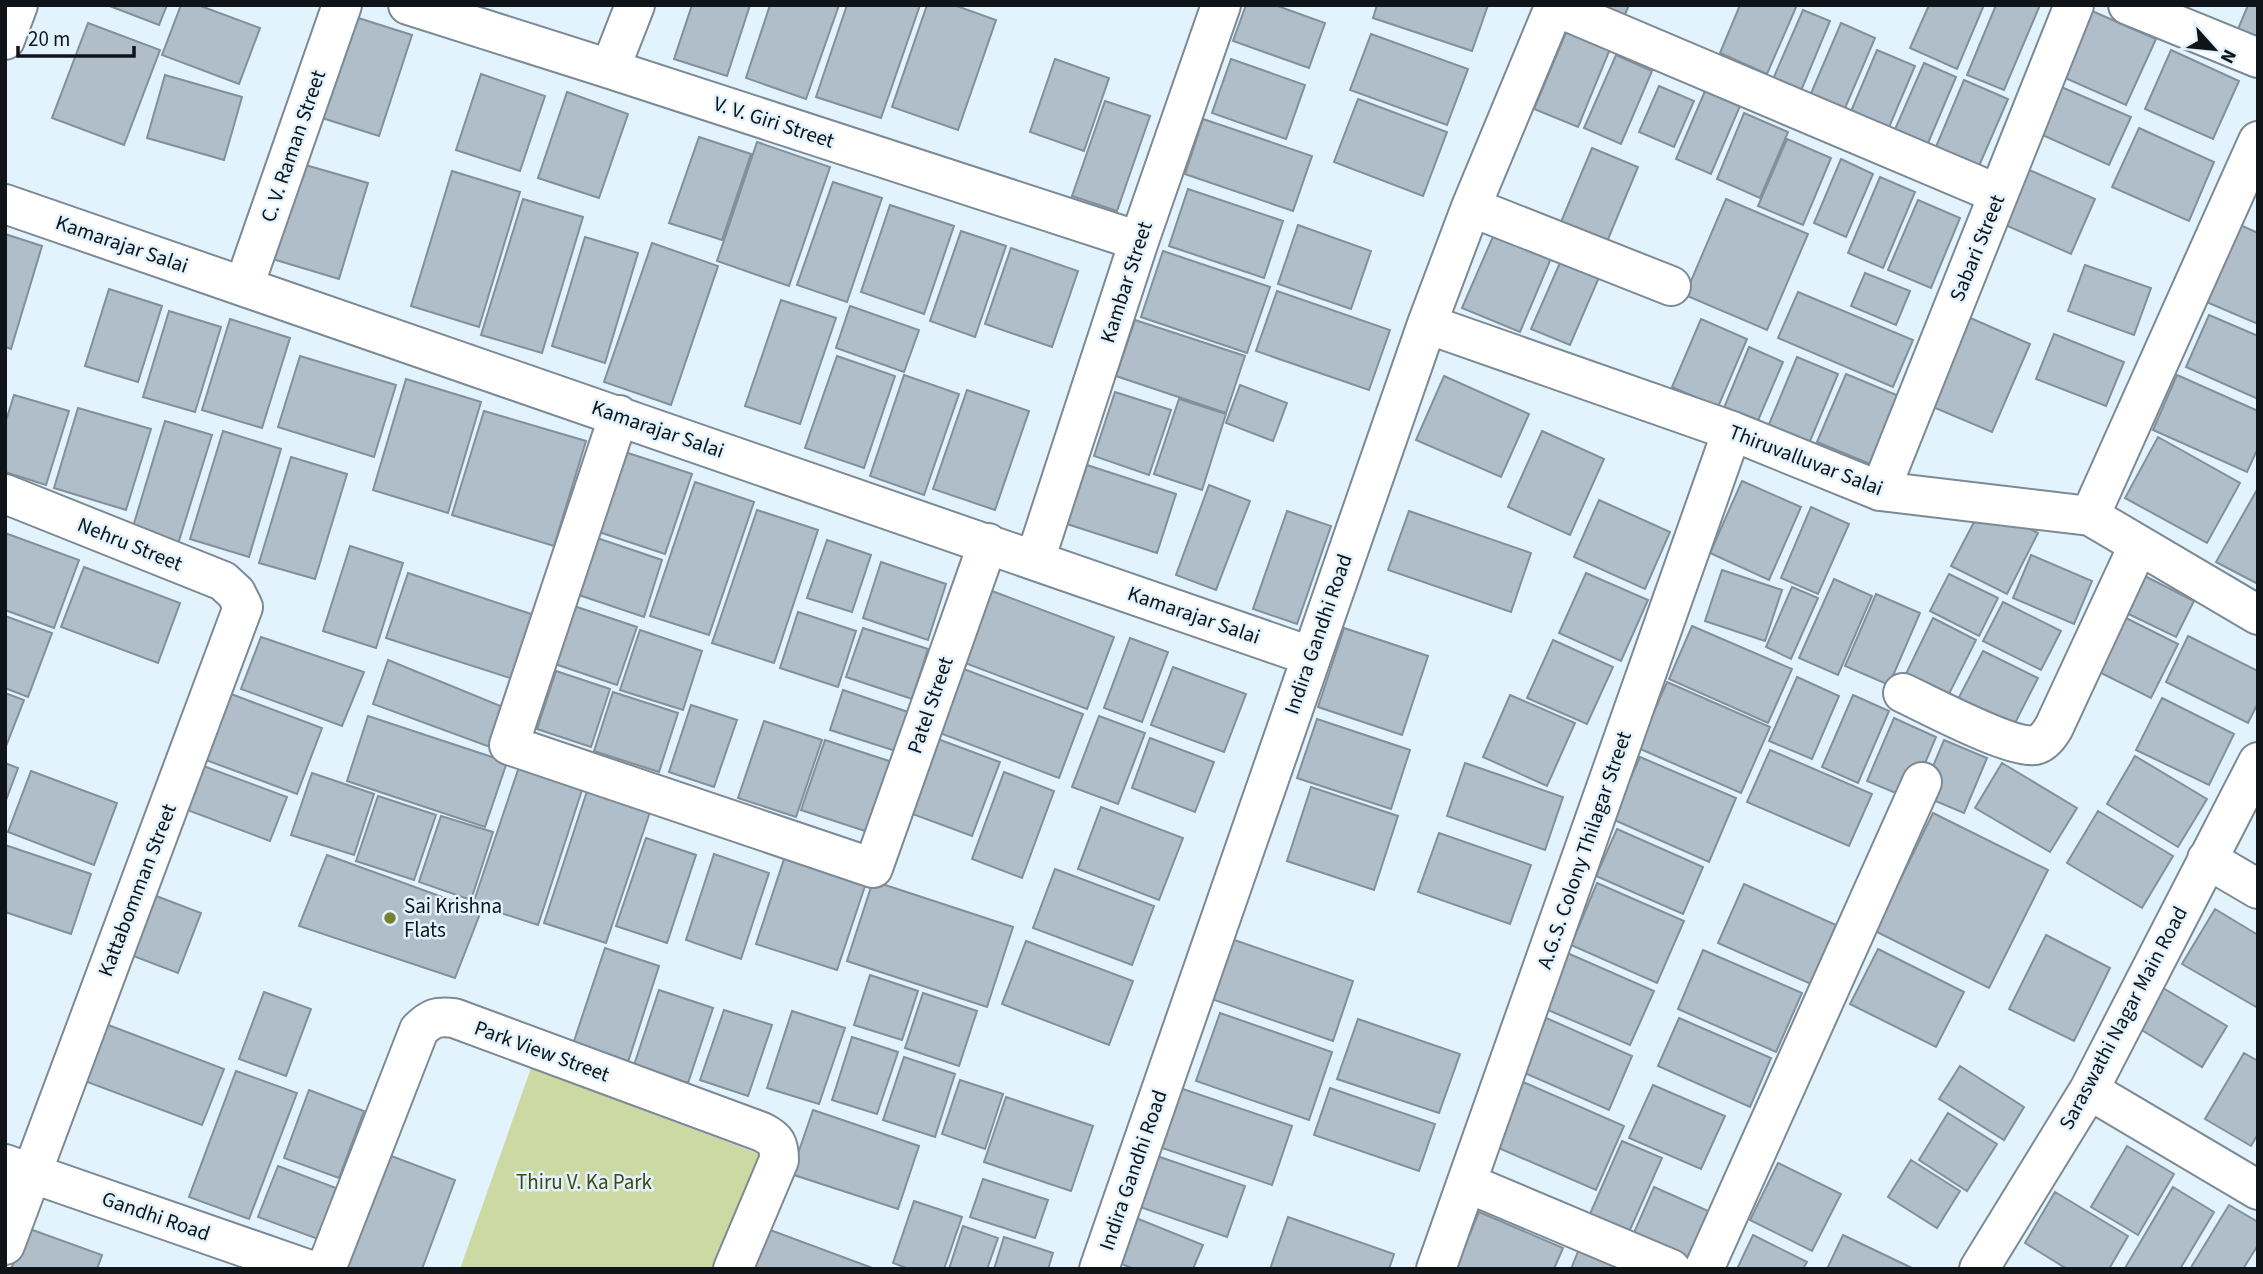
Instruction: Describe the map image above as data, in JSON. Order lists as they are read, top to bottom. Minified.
{"streets":{"street":["V. V. Giri Street","C. V. Raman Street","Kamarajar Salai","Sabari Street","Kambar Street","Thiruvalluvar Salai","Nehru Street","Indira Gandhi Road","Patel Street","A.G.S. Colony Thilagar Street","Kattabomman Street","Saraswathi Nagar Main Road","Park View Street","Gandhi Road"]},"crossings":[["V. V. Giri Street","Kambar Street"],["C. V. Raman Street","Kamarajar Salai"],["Kamarajar Salai","Kambar Street"],["Kamarajar Salai","Indira Gandhi Road"],["Kamarajar Salai","Patel Street"],["Sabari Street","Thiruvalluvar Salai"],["Thiruvalluvar Salai","Indira Gandhi Road"],["Thiruvalluvar Salai","A.G.S. Colony Thilagar Street"],["Nehru Street","Kattabomman Street"],["Kattabomman Street","Gandhi Road"]],"parks":["Thiru V. Ka Park"],"places":["Sai Krishna Flats"],"scale_bar":"20 m","north":"bottom right"}
